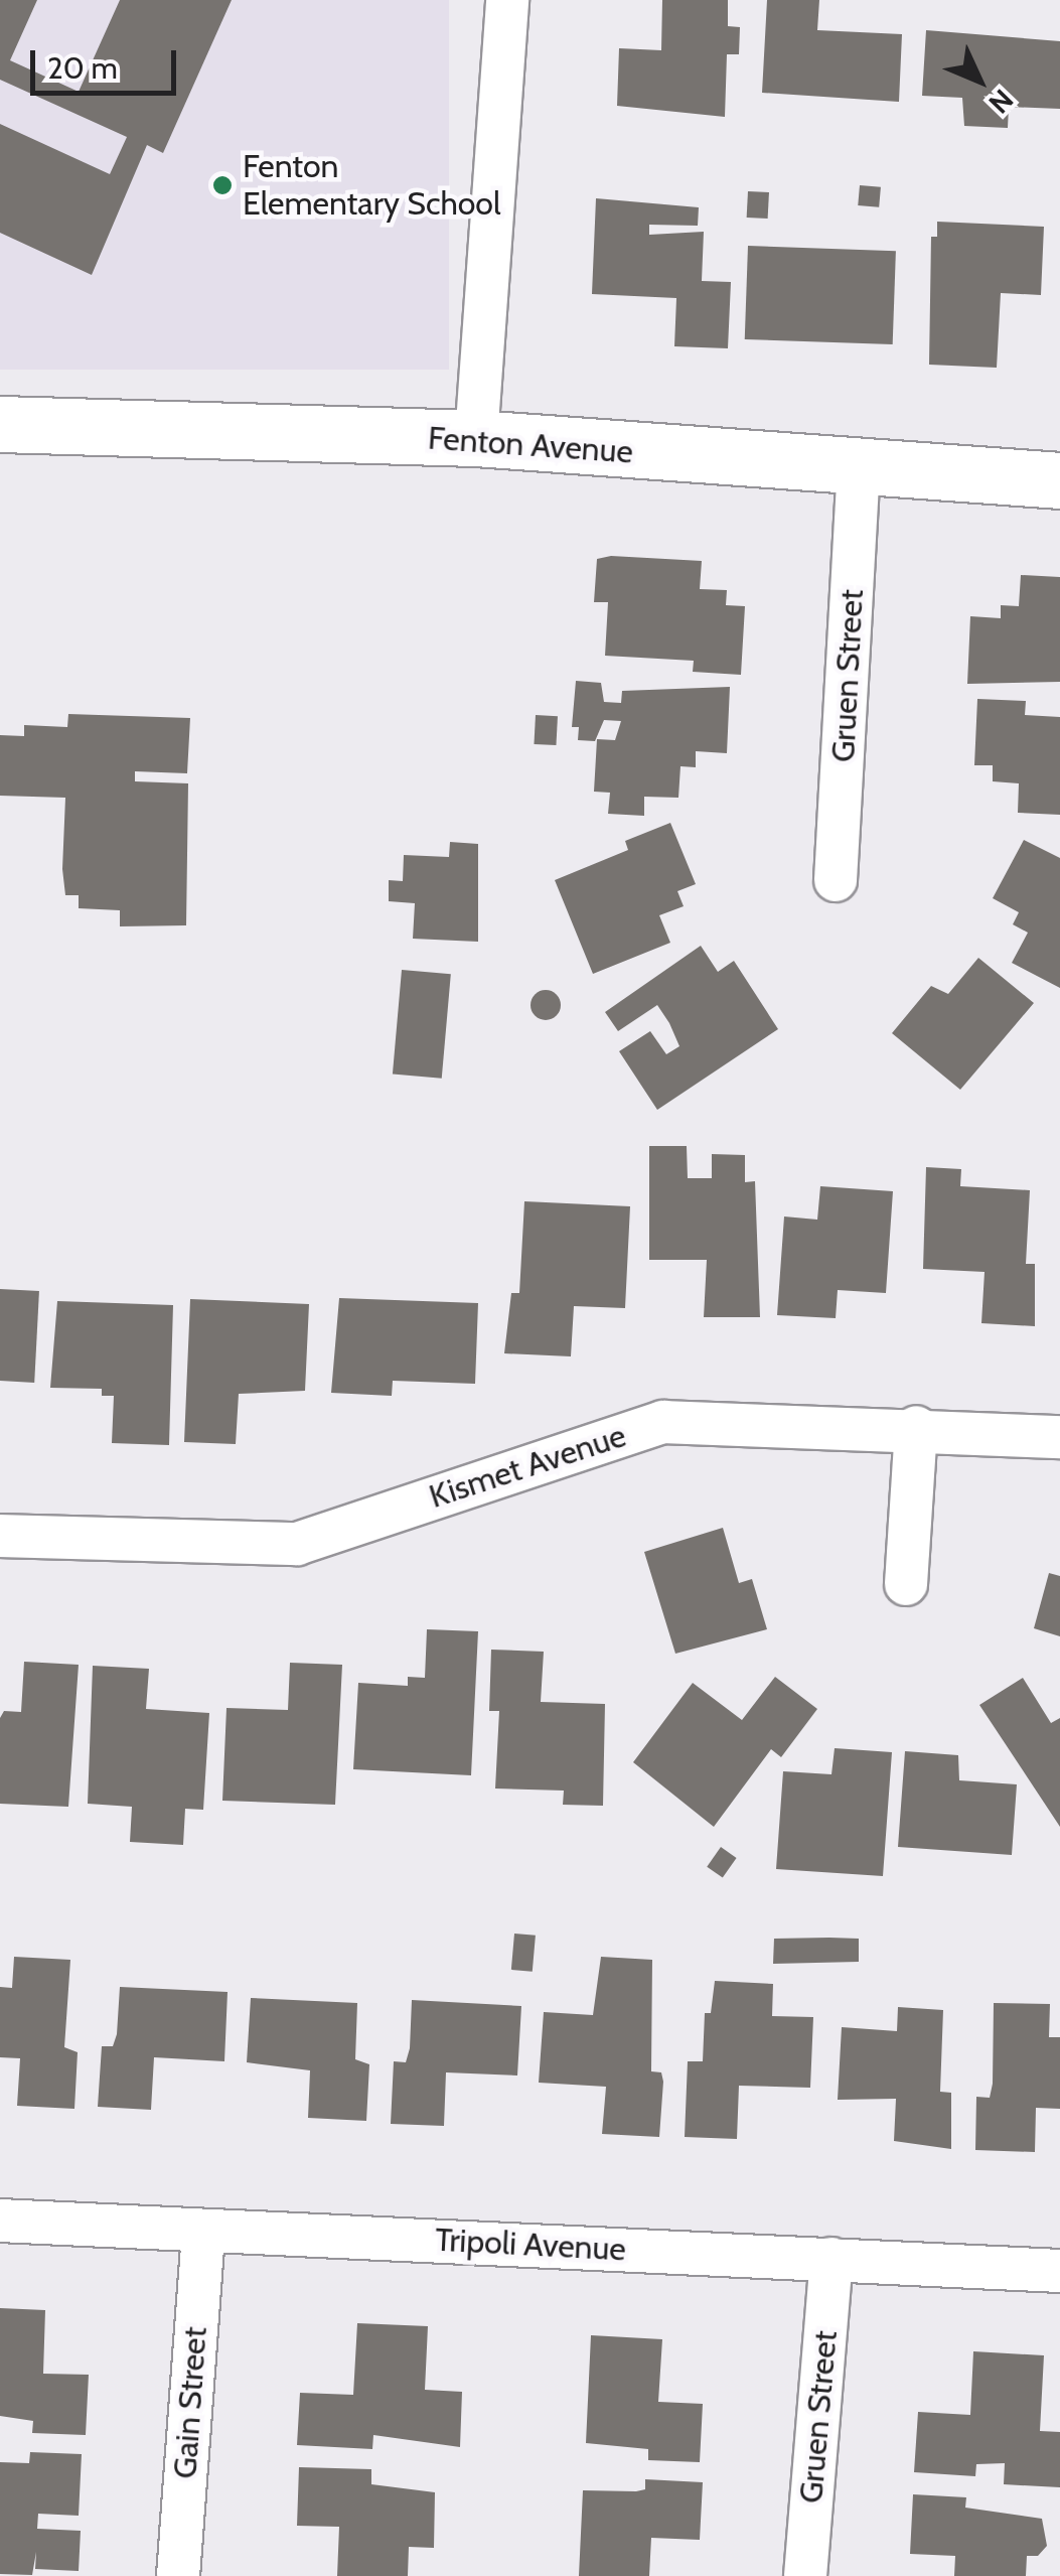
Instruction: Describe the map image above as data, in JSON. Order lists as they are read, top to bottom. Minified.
{"streets":{"street":["Fenton Avenue","Gruen Street","Kismet Avenue","Tripoli Avenue","Gain Street"]},"crossings":[["Fenton Avenue","Gruen Street"],["Gruen Street","Tripoli Avenue"],["Tripoli Avenue","Gain Street"]],"places":["Fenton Elementary School"],"scale_bar":"20 m","north":"bottom right"}
